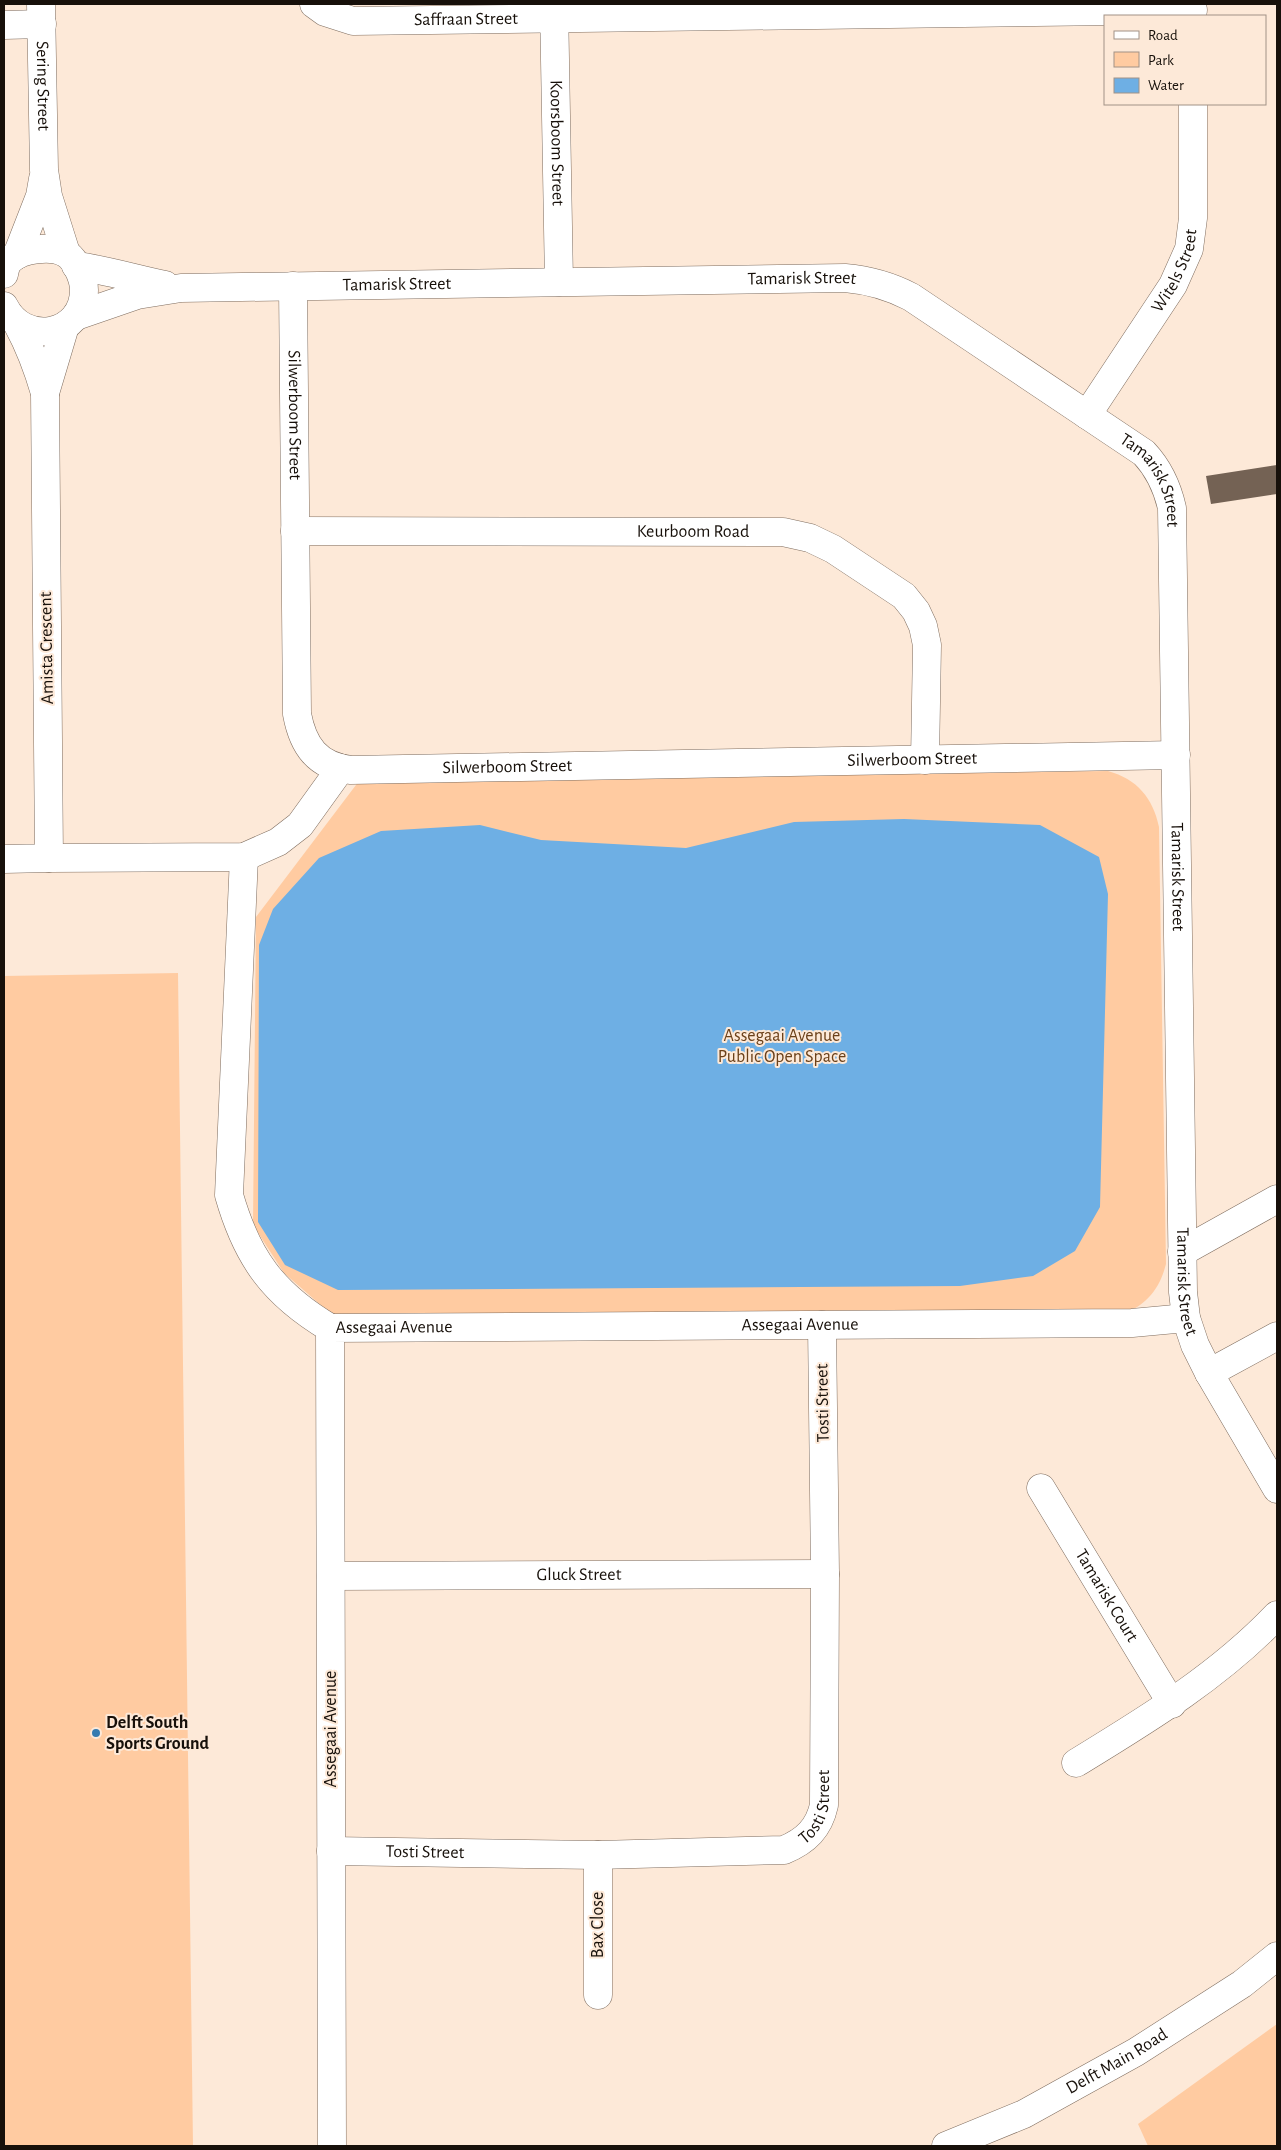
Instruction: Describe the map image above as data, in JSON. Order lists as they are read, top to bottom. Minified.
{"streets":{"street":["Saffraan Street","Sering Street","Koorsboom Street","Witels Street","Tamarisk Street","Silwerboom Street","Keurboom Road","Amista Crescent","Assegaai Avenue","Tosti Street","Gluck Street","Tamarisk Court","Bax Close","Delft Main Road"]},"crossings":[["Saffraan Street","Koorsboom Street"],["Sering Street","Tamarisk Street"],["Sering Street","Amista Crescent"],["Koorsboom Street","Tamarisk Street"],["Witels Street","Tamarisk Street"],["Tamarisk Street","Silwerboom Street"],["Tamarisk Street","Amista Crescent"],["Tamarisk Street","Assegaai Avenue"],["Silwerboom Street","Keurboom Road"],["Assegaai Avenue","Tosti Street"],["Assegaai Avenue","Gluck Street"],["Tosti Street","Gluck Street"],["Tosti Street","Bax Close"]],"parks":["Assegaai Avenue Public Open Space"],"places":["Delft South Sports Ground"],"legend":["Road","Park","Water"]}
